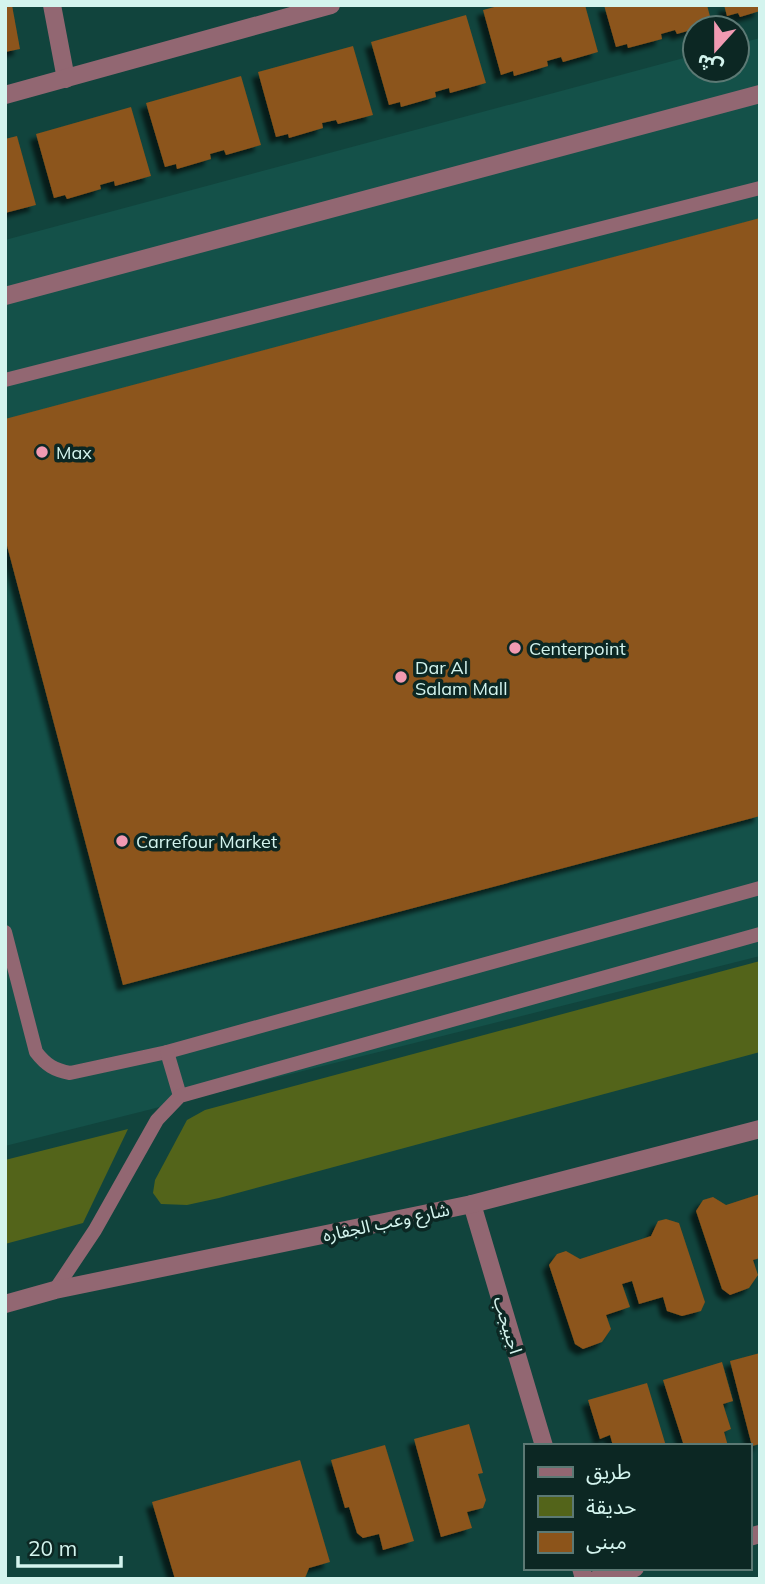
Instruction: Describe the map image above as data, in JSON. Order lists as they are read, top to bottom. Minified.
{"streets":{"street":["شارع وعب الجفاره","اجبيجب"]},"crossings":[["شارع وعب الجفاره","اجبيجب"]],"places":["Max","Centerpoint","Dar Al Salam Mall","Carrefour Market"],"legend":["طريق","حديقة","مبنى"],"scale_bar":"20 m","north":"bottom"}
